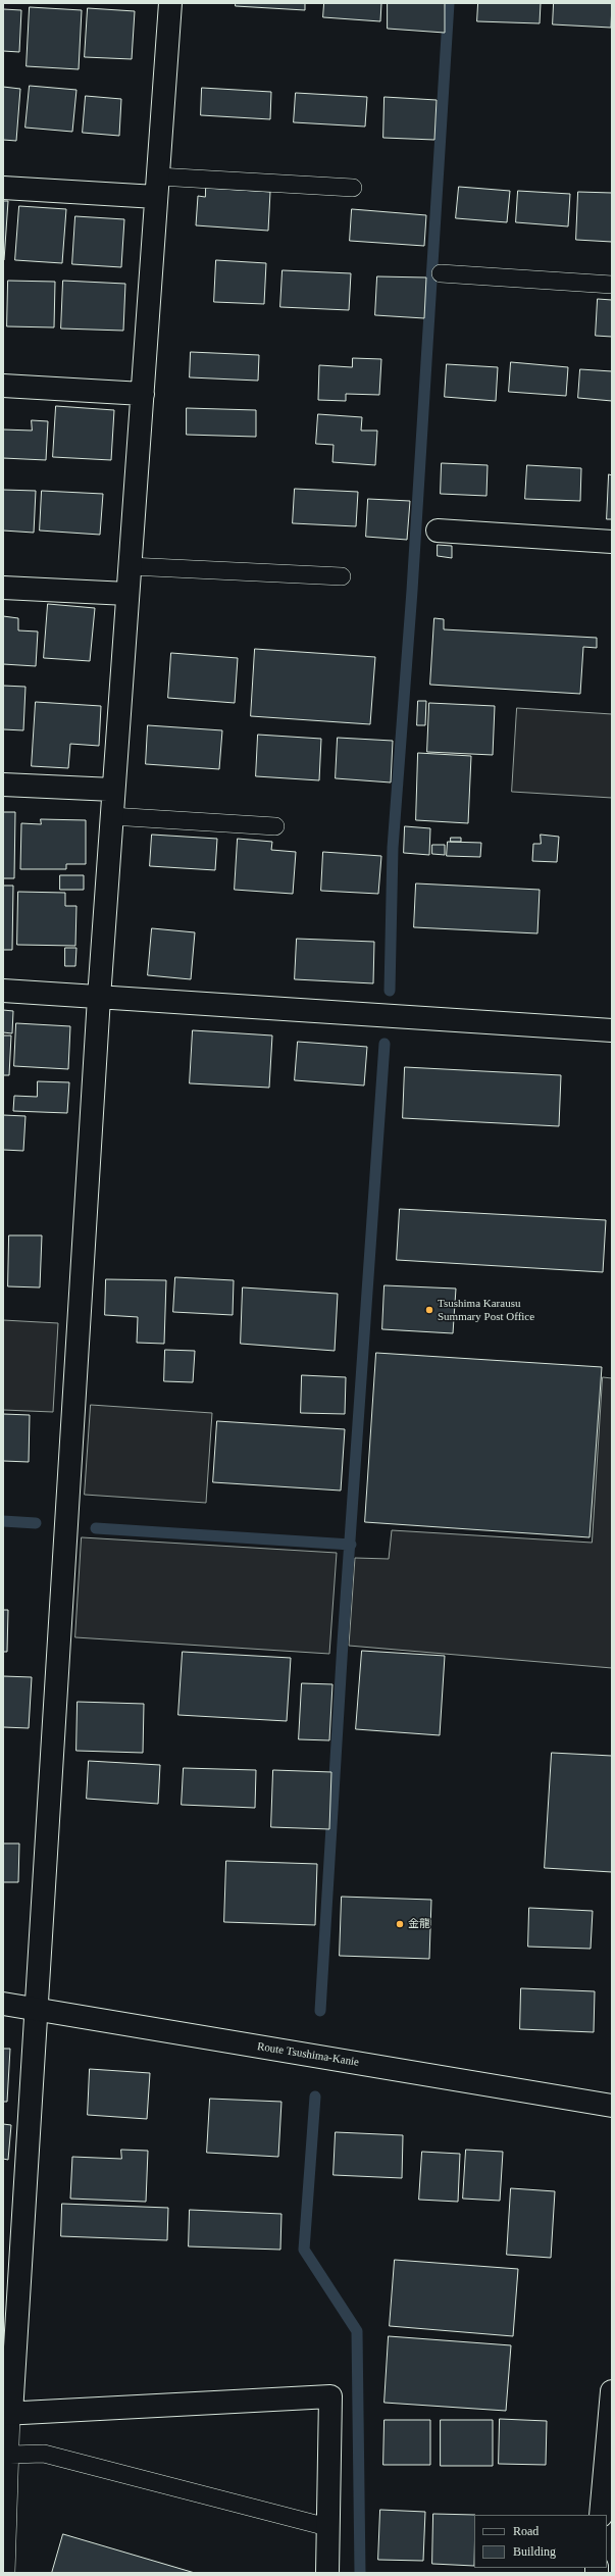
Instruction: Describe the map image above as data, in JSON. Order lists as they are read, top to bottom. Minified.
{"streets":{"street":["Route Tsushima-Kanie"]},"places":["Tsushima Karausu Summary Post Office","金龍"],"legend":["Road","Building"]}
